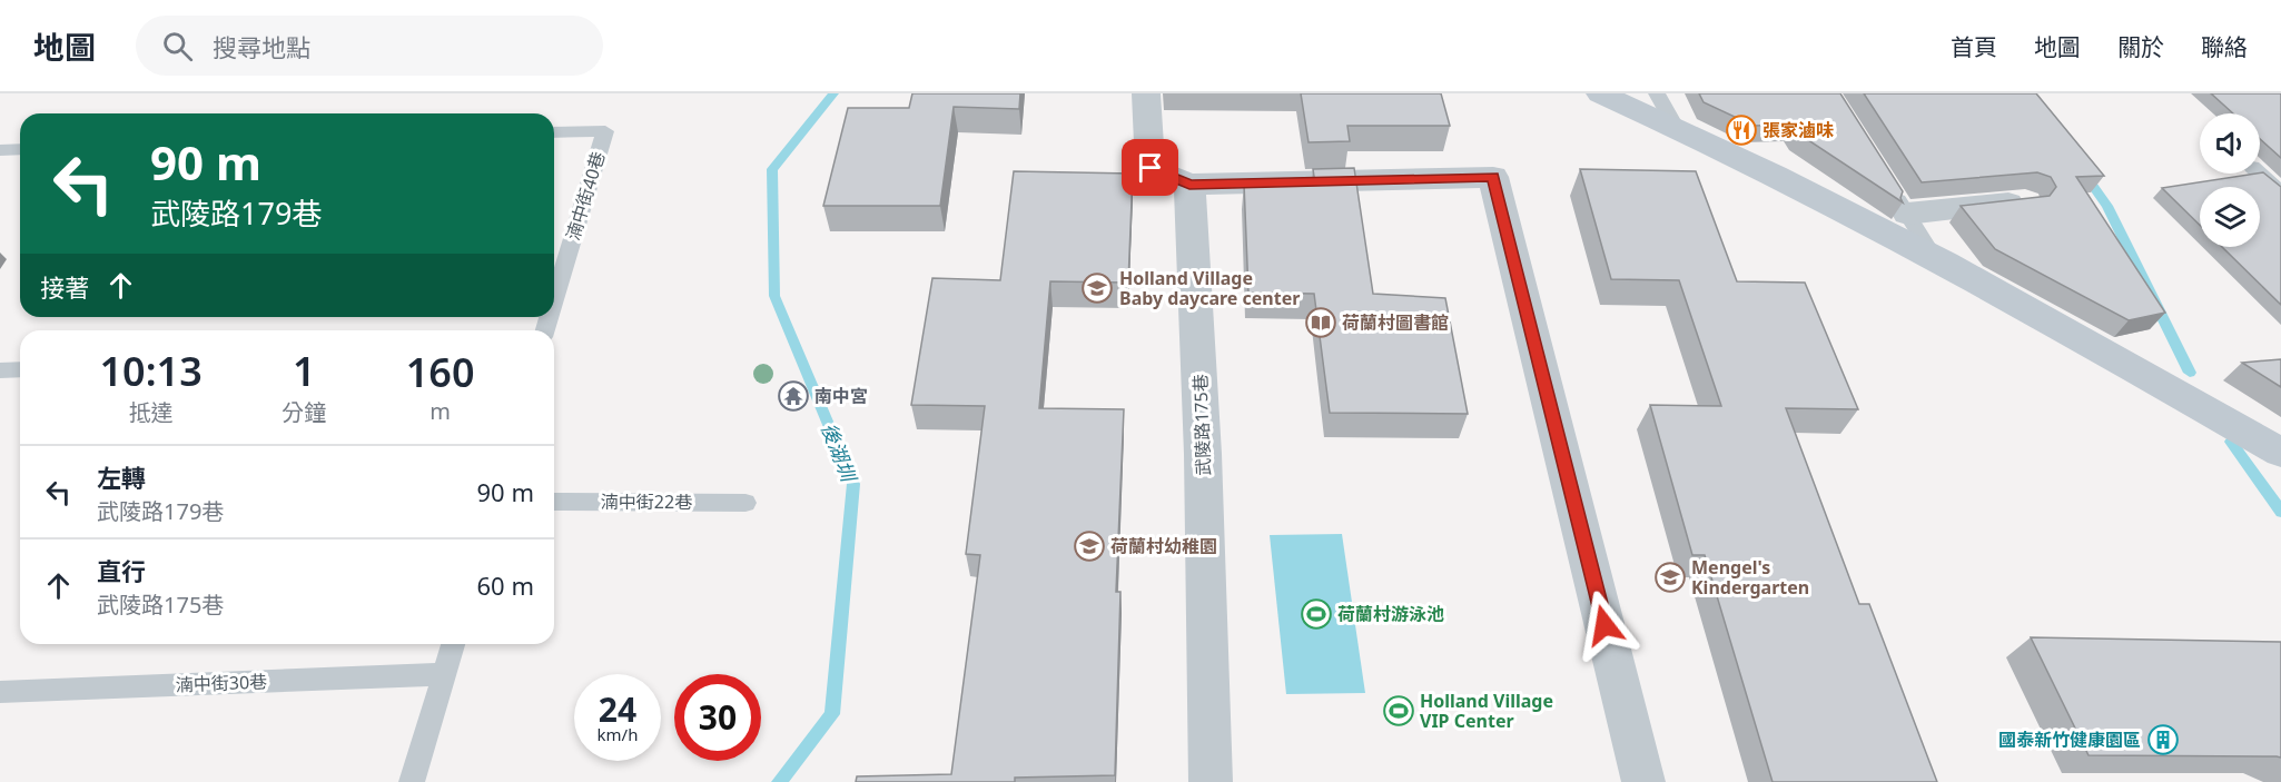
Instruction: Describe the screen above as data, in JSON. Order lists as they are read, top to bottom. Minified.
{"streets":{"street":["武陵路175巷"],"lane":["湳中街40巷","湳中街22巷","湳中街30巷"]},"water":["後湖圳"],"places":{"restaurant":["張家滷味"],"school or university":["Holland Village Baby daycare center","荷蘭村幼稚園","Mengel's Kindergarten"],"library":["荷蘭村圖書館"],"temple":["南中宮"],"sports":["荷蘭村游泳池","Holland Village VIP Center"],"building":["國泰新竹健康園區"]},"page":{"header":"地圖","search":"搜尋地點","nav":["首頁","地圖","關於","聯絡"],"turn":["90 m","武陵路179巷"],"then":"接著","eta":["10:13","抵達","1","分鐘","160","m"],"list":[{"name":"左轉","note":"武陵路179巷","value":"90 m"},{"name":"直行","note":"武陵路175巷","value":"60 m"}],"speed":"24 km/h","limit":"30"}}
